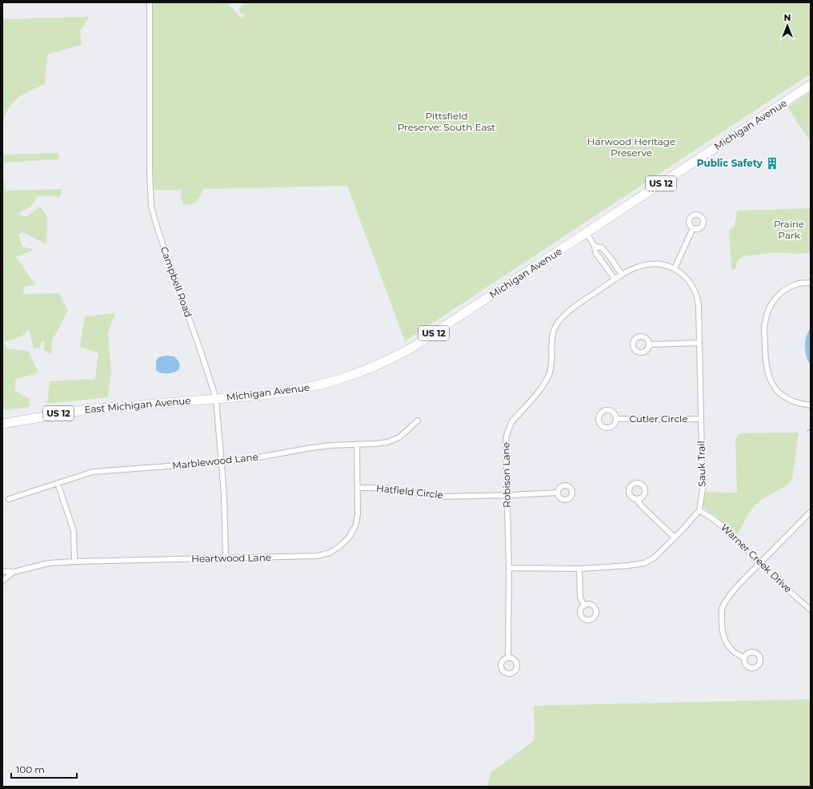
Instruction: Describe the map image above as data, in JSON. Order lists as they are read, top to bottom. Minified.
{"streets":{"highway":["Michigan Avenue","US 12","East Michigan Avenue"],"street":["Campbell Road","Cutler Circle","Marblewood Lane","Sauk Trail","Robison Lane","Hatfield Circle","Heartwood Lane","Warner Creek Drive"]},"crossings":[["Michigan Avenue","Campbell Road"],["Michigan Avenue","East Michigan Avenue"],["Campbell Road","East Michigan Avenue"],["Campbell Road","Marblewood Lane"],["Campbell Road","Heartwood Lane"],["Cutler Circle","Sauk Trail"],["Marblewood Lane","Heartwood Lane"],["Sauk Trail","Robison Lane"],["Sauk Trail","Warner Creek Drive"],["Robison Lane","Hatfield Circle"],["Hatfield Circle","Heartwood Lane"]],"parks":["Pittsfield Preserve: South East","Harwood Heritage Preserve","Prairie Park"],"places":{"building":["Public Safety"]},"scale_bar":"100 m","north":"top"}
